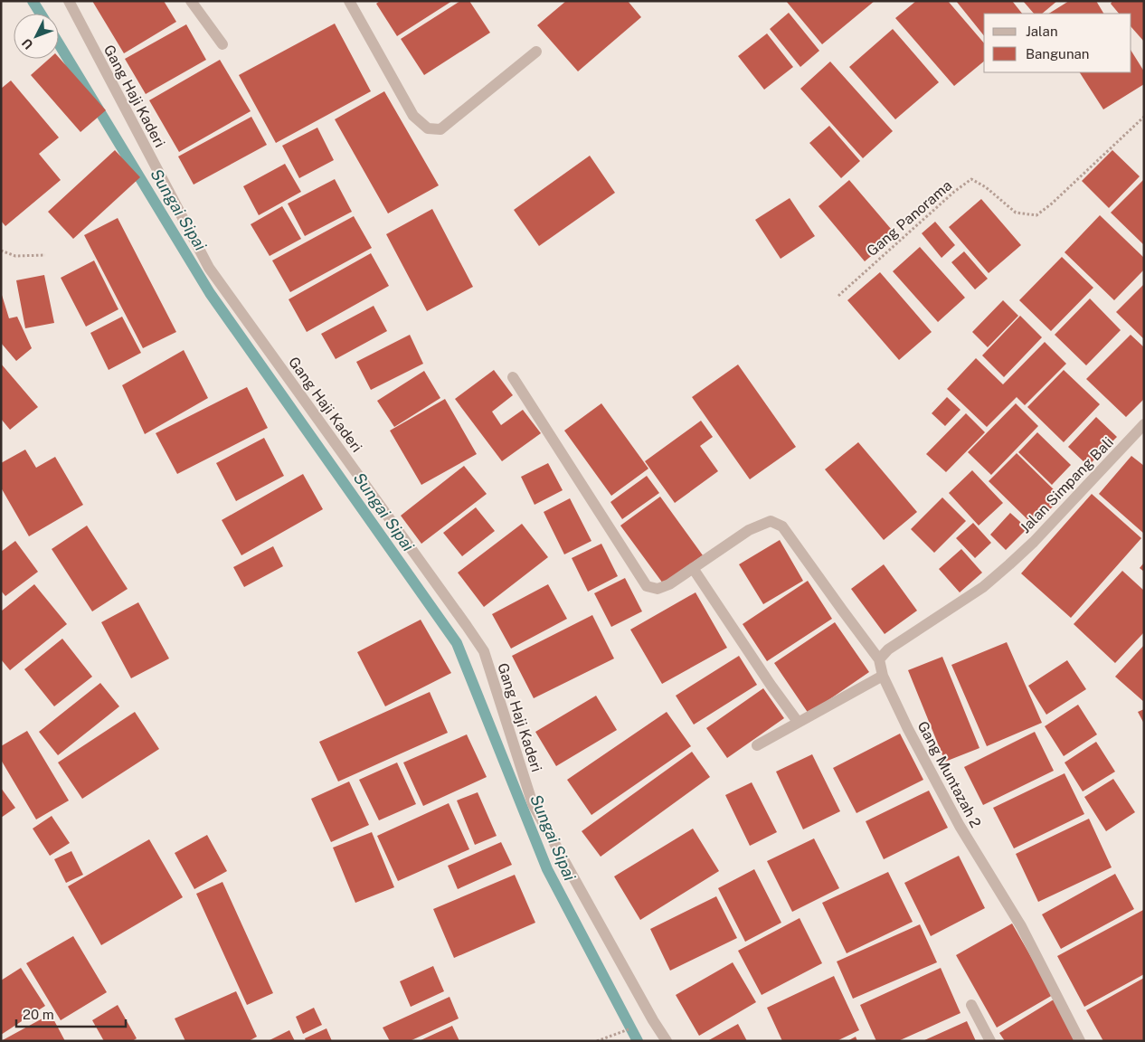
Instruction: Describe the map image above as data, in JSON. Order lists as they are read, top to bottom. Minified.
{"streets":{"street":["Gang Haji Kaderi","Jalan Simpang Bali","Gang Muntazah 2"],"path":["Gang Panorama"]},"crossings":[["Jalan Simpang Bali","Gang Muntazah 2"]],"water":["Sungai Sipai"],"legend":["Jalan","Bangunan"],"scale_bar":"20 m","north":"bottom left"}
